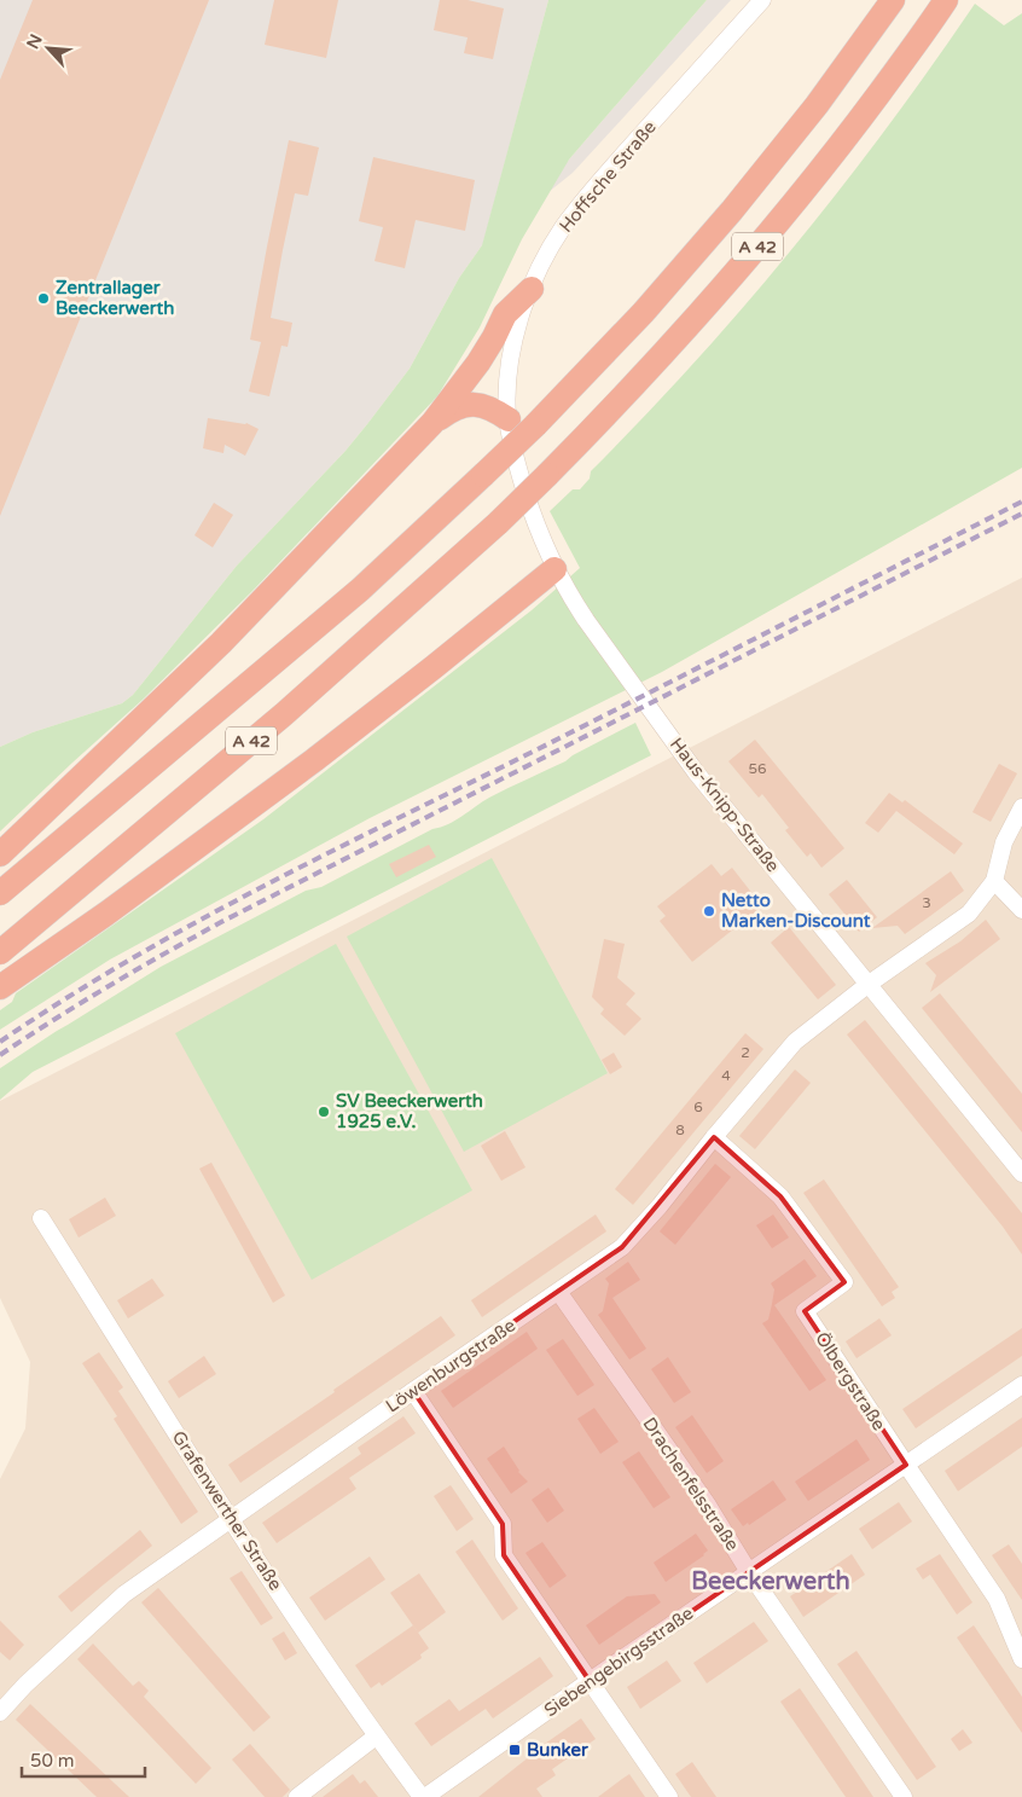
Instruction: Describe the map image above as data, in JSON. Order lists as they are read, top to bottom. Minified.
{"streets":{"highway":["A 42"],"street":["Hoffsche Straße","Haus-Knipp-Straße","Löwenburgstraße","Ölbergstraße","Drachenfelsstraße","Grafenwerther Straße","Siebengebirgsstraße"]},"crossings":[["Hoffsche Straße","Haus-Knipp-Straße"],["Haus-Knipp-Straße","Löwenburgstraße"],["Löwenburgstraße","Ölbergstraße"],["Löwenburgstraße","Drachenfelsstraße"],["Löwenburgstraße","Grafenwerther Straße"],["Ölbergstraße","Siebengebirgsstraße"],["Drachenfelsstraße","Siebengebirgsstraße"],["Grafenwerther Straße","Siebengebirgsstraße"]],"districts":["Beeckerwerth"],"places":{"other":["Zentrallager Beeckerwerth","Netto Marken-Discount","SV Beeckerwerth 1925 e.V."],"transit":["Bunker"]},"house_numbers":["56","3","2","4","6","8"],"scale_bar":"50 m","north":"top left"}
